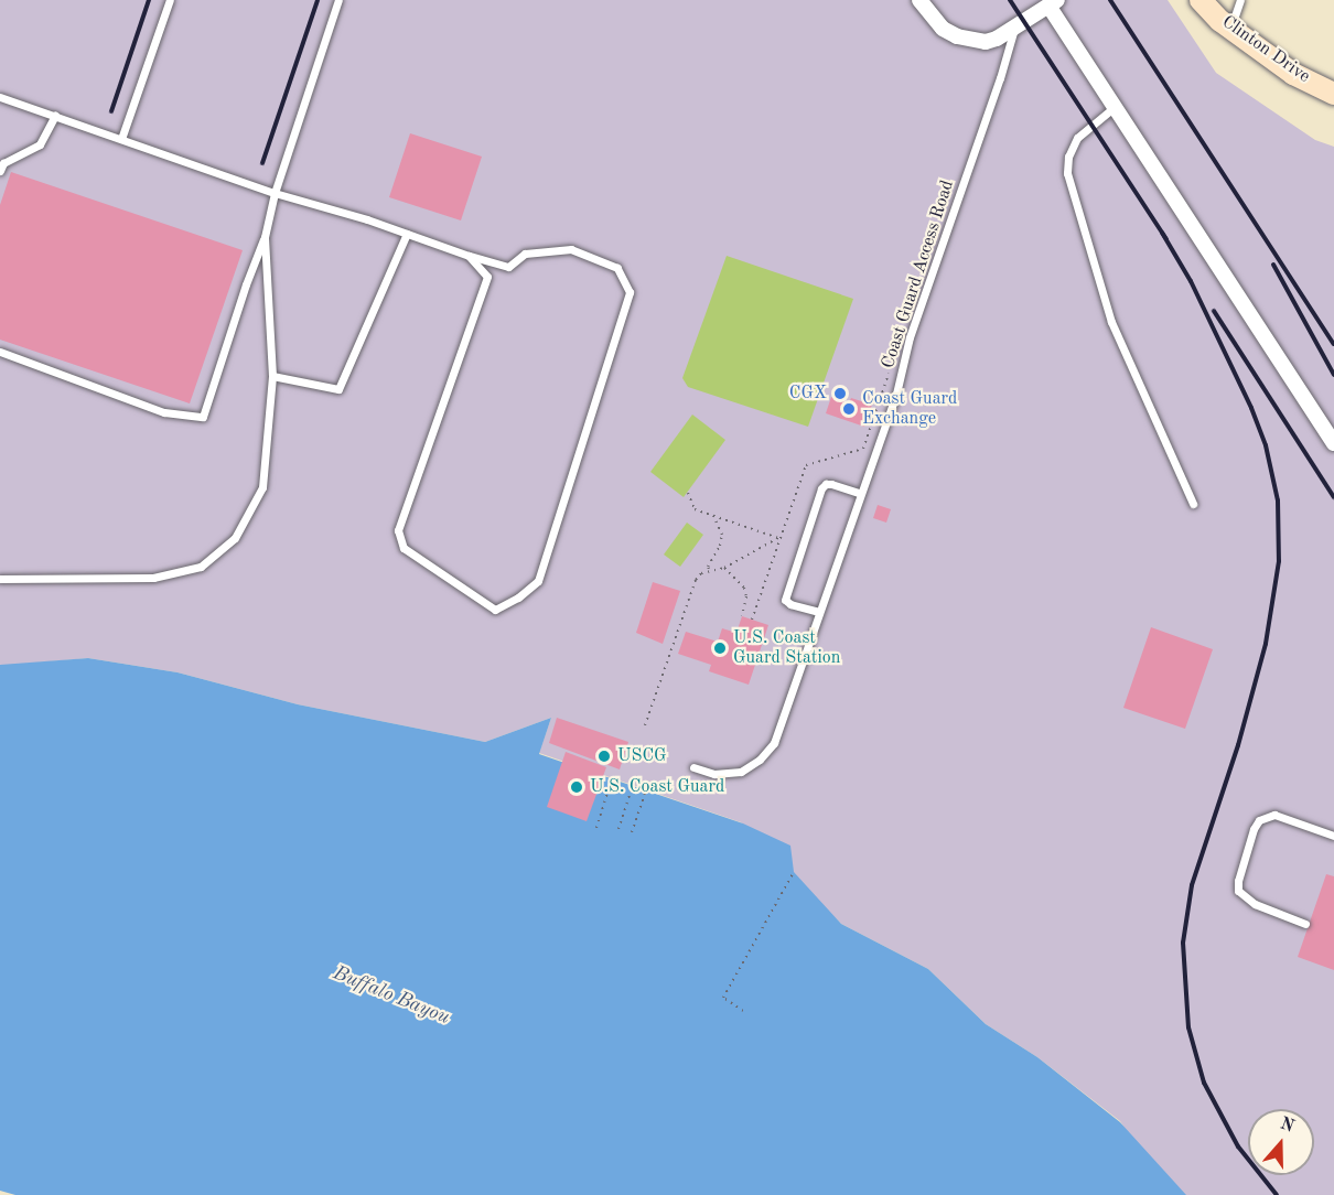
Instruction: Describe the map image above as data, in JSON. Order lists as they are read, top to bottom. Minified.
{"streets":{"main road":["Clinton Drive"],"lane":["Coast Guard Access Road"]},"water":["Buffalo Bayou"],"places":["CGX","Coast Guard Exchange","U.S. Coast Guard Station","USCG","U.S. Coast Guard"],"north":"top"}
